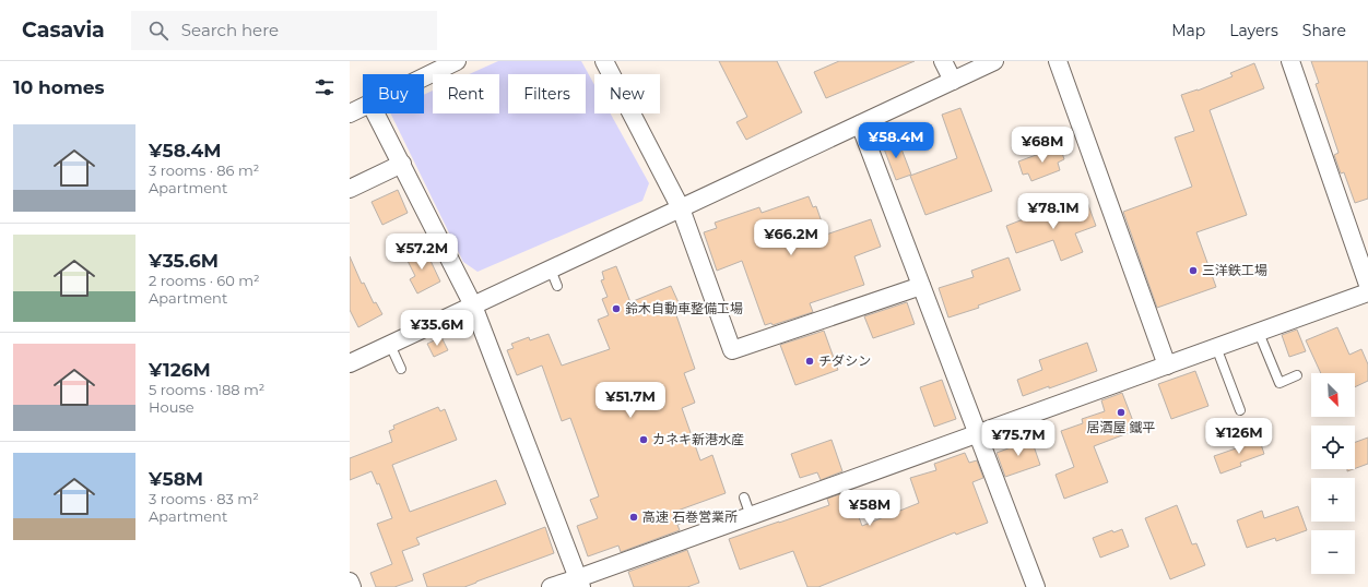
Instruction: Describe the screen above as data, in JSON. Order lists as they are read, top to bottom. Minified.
{"places":["三洋鉄工場","鈴木自動車整備工場","チダシン","居酒屋 鐵平","カネキ新港水産","高速 石巻営業所"],"north":"bottom right","page":{"header":"Casavia","search":"Search here","nav":["Map","Layers","Share"],"heading":"10 homes","chip":["Buy","Rent","Filters","New"],"list":[{"name":"¥58.4M","note":"3 rooms · 86 m² · Apartment"},{"name":"¥35.6M","note":"2 rooms · 60 m² · Apartment"},{"name":"¥126M","note":"5 rooms · 188 m² · House"},{"name":"¥58M","note":"3 rooms · 83 m² · Apartment"}],"price":["¥58.4M","¥68M","¥78.1M","¥66.2M","¥57.2M","¥35.6M","¥51.7M","¥126M","¥75.7M","¥58M"],"map_buttons":["+","−"]}}
